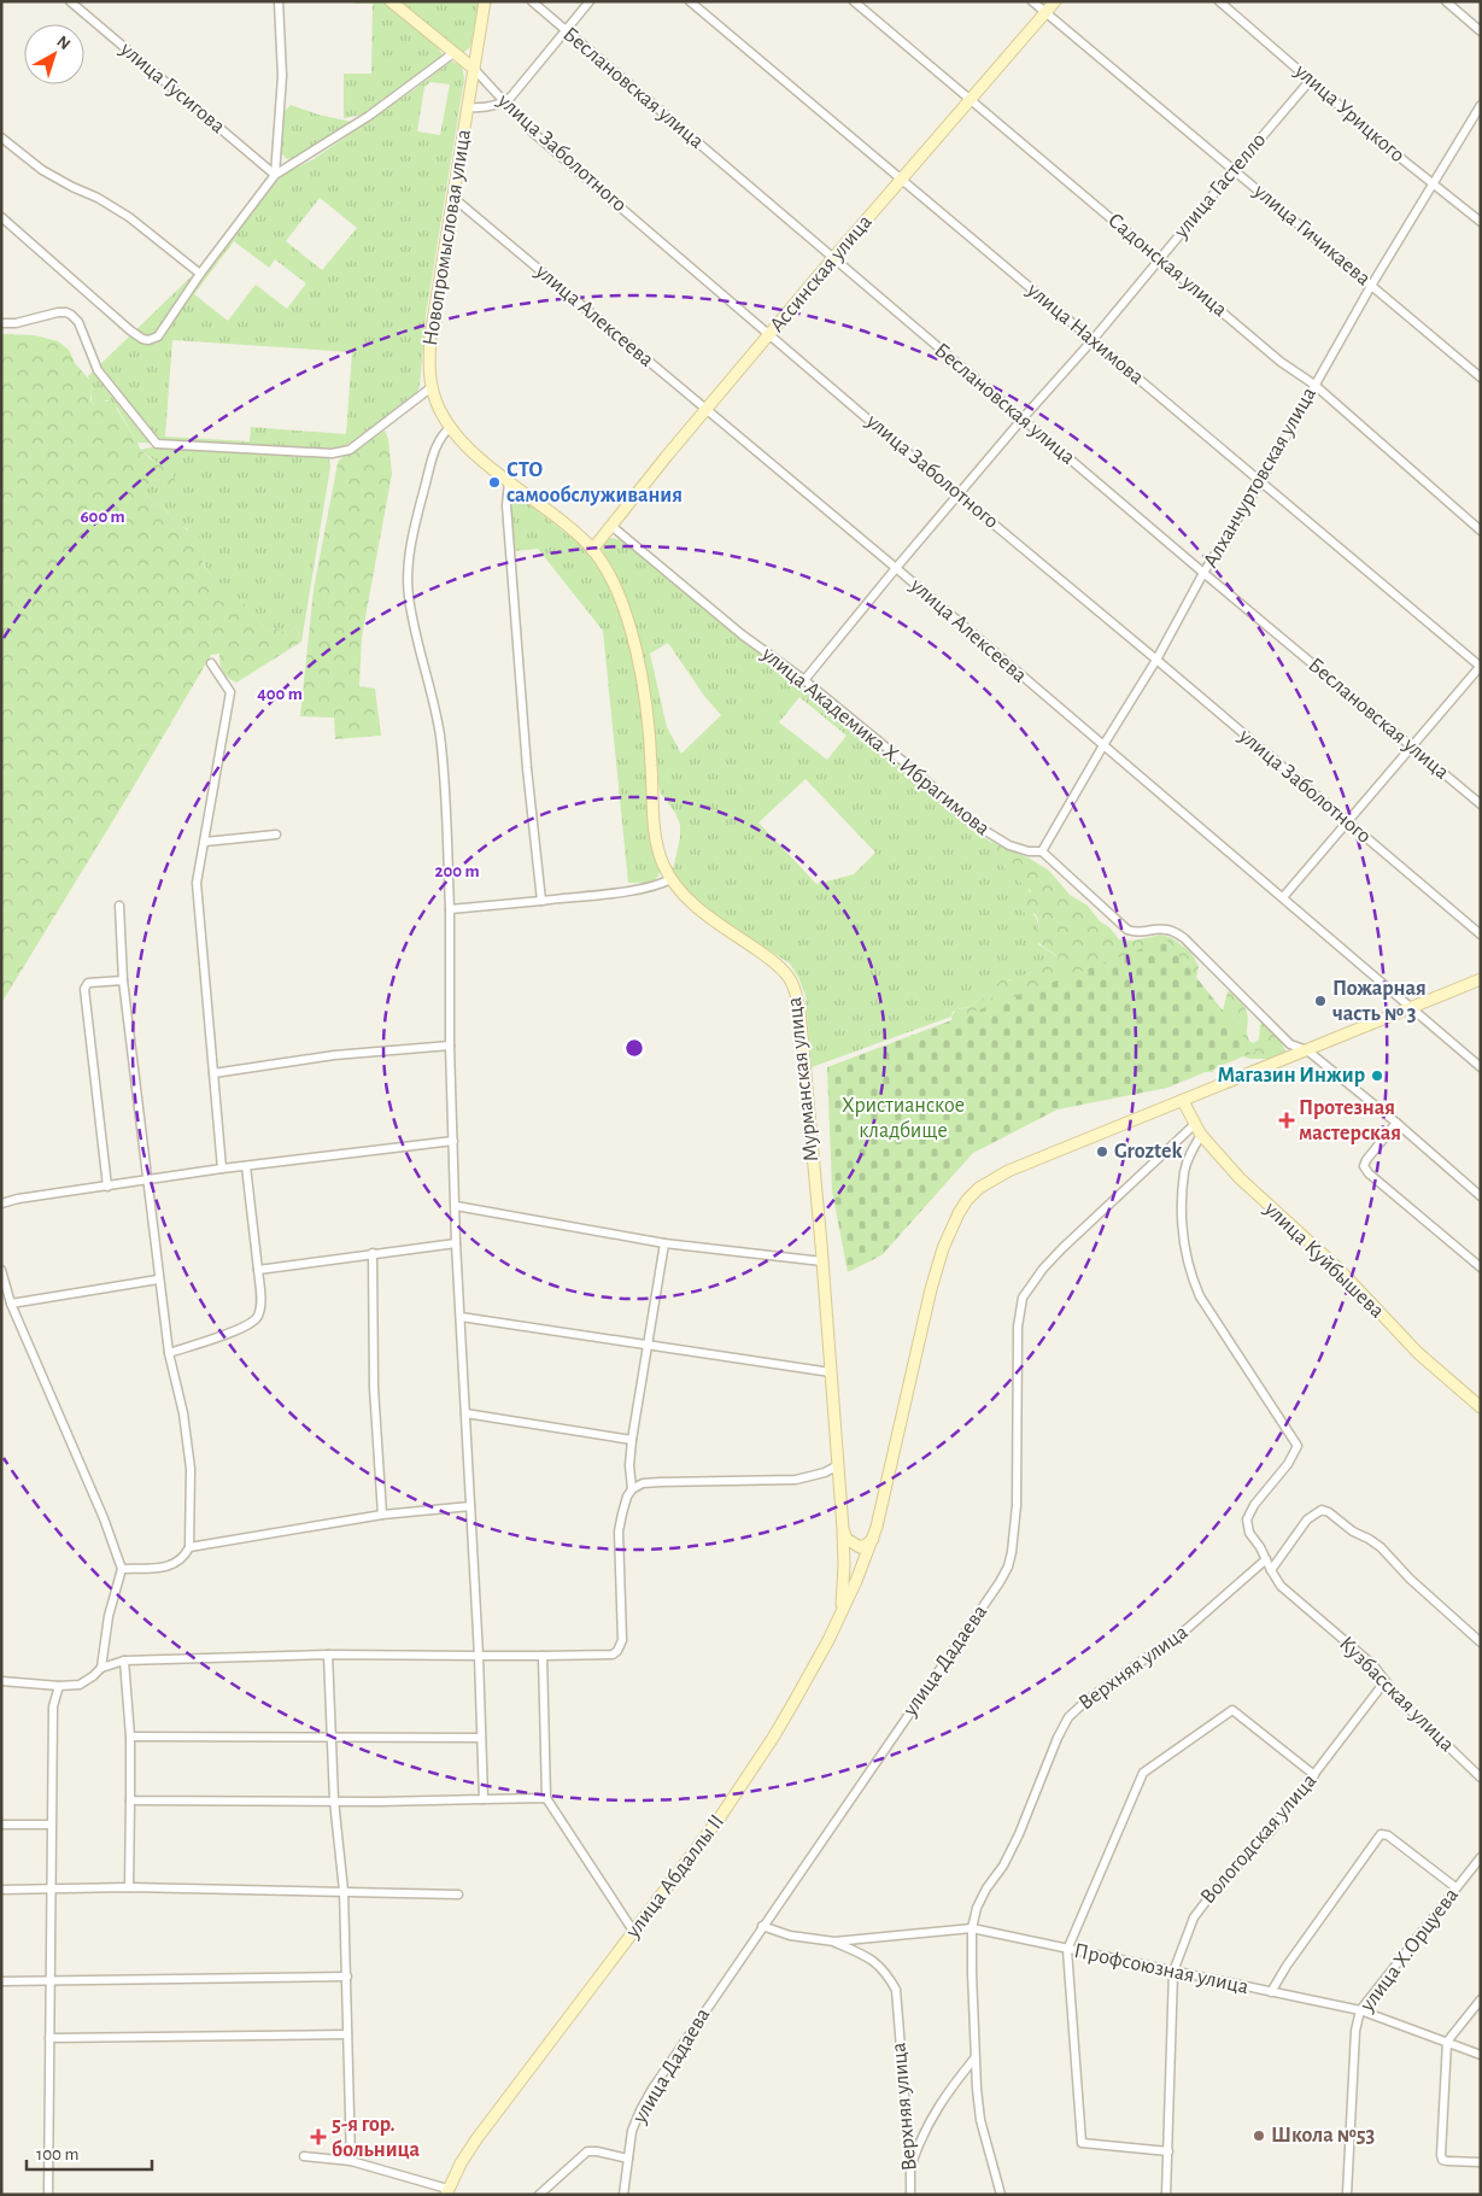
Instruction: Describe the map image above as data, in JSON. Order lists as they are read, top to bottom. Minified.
{"streets":{"main road":["улица Заболотного","Новопромысловая улица","Ассинская улица","Мурманская улица","улица Куйбышева","улица Абдаллы II"],"street":["улица Гусигова","Беслановская улица","улица Урицкого","улица Гастелло","улица Гичикаева","Садонская улица","улица Алексеева","улица Нахимова","Алханчуртовская улица","улица Академика Х. Ибрагимова","улица Дадаева","Верхняя улица","Кузбасская улица","Вологодская улица","улица Х.Орцуева","Профсоюзная улица"]},"crossings":[["Беслановская улица","улица Гастелло"],["Беслановская улица","Ассинская улица"],["Беслановская улица","Алханчуртовская улица"],["улица Урицкого","улица Гастелло"],["улица Урицкого","Алханчуртовская улица"],["улица Заболотного","улица Гастелло"],["улица Заболотного","Новопромысловая улица"],["улица Заболотного","Ассинская улица"],["улица Заболотного","Алханчуртовская улица"],["улица Гастелло","улица Гичикаева"],["улица Гастелло","Садонская улица"],["улица Гастелло","улица Алексеева"],["улица Гастелло","улица Нахимова"],["улица Гастелло","улица Академика Х. Ибрагимова"],["улица Гичикаева","Ассинская улица"],["улица Гичикаева","Алханчуртовская улица"],["Новопромысловая улица","Ассинская улица"],["Новопромысловая улица","улица Алексеева"],["Новопромысловая улица","Мурманская улица"],["Садонская улица","Ассинская улица"],["Садонская улица","Алханчуртовская улица"],["Ассинская улица","улица Алексеева"],["Ассинская улица","улица Нахимова"],["Ассинская улица","улица Академика Х. Ибрагимова"],["Ассинская улица","Мурманская улица"],["улица Алексеева","Алханчуртовская улица"],["улица Алексеева","улица Абдаллы II"],["улица Нахимова","Алханчуртовская улица"],["Алханчуртовская улица","улица Академика Х. Ибрагимова"],["Мурманская улица","улица Абдаллы II"],["улица Куйбышева","улица Дадаева"],["улица Куйбышева","Кузбасская улица"],["улица Куйбышева","улица Абдаллы II"],["Верхняя улица","Кузбасская улица"],["Верхняя улица","Профсоюзная улица"],["Кузбасская улица","Вологодская улица"],["Вологодская улица","Профсоюзная улица"],["улица Х.Орцуева","Профсоюзная улица"]],"parks":["Христианское кладбище"],"places":{"other":["СТО самообслуживания","Пожарная часть № 3","Магазин Инжир","Groztek","Школа №53"],"health":["Протезная мастерская","5-я гор. больница"]},"scale_bar":"100 m","north":"top right","rings":["600 m","400 m","200 m"]}
